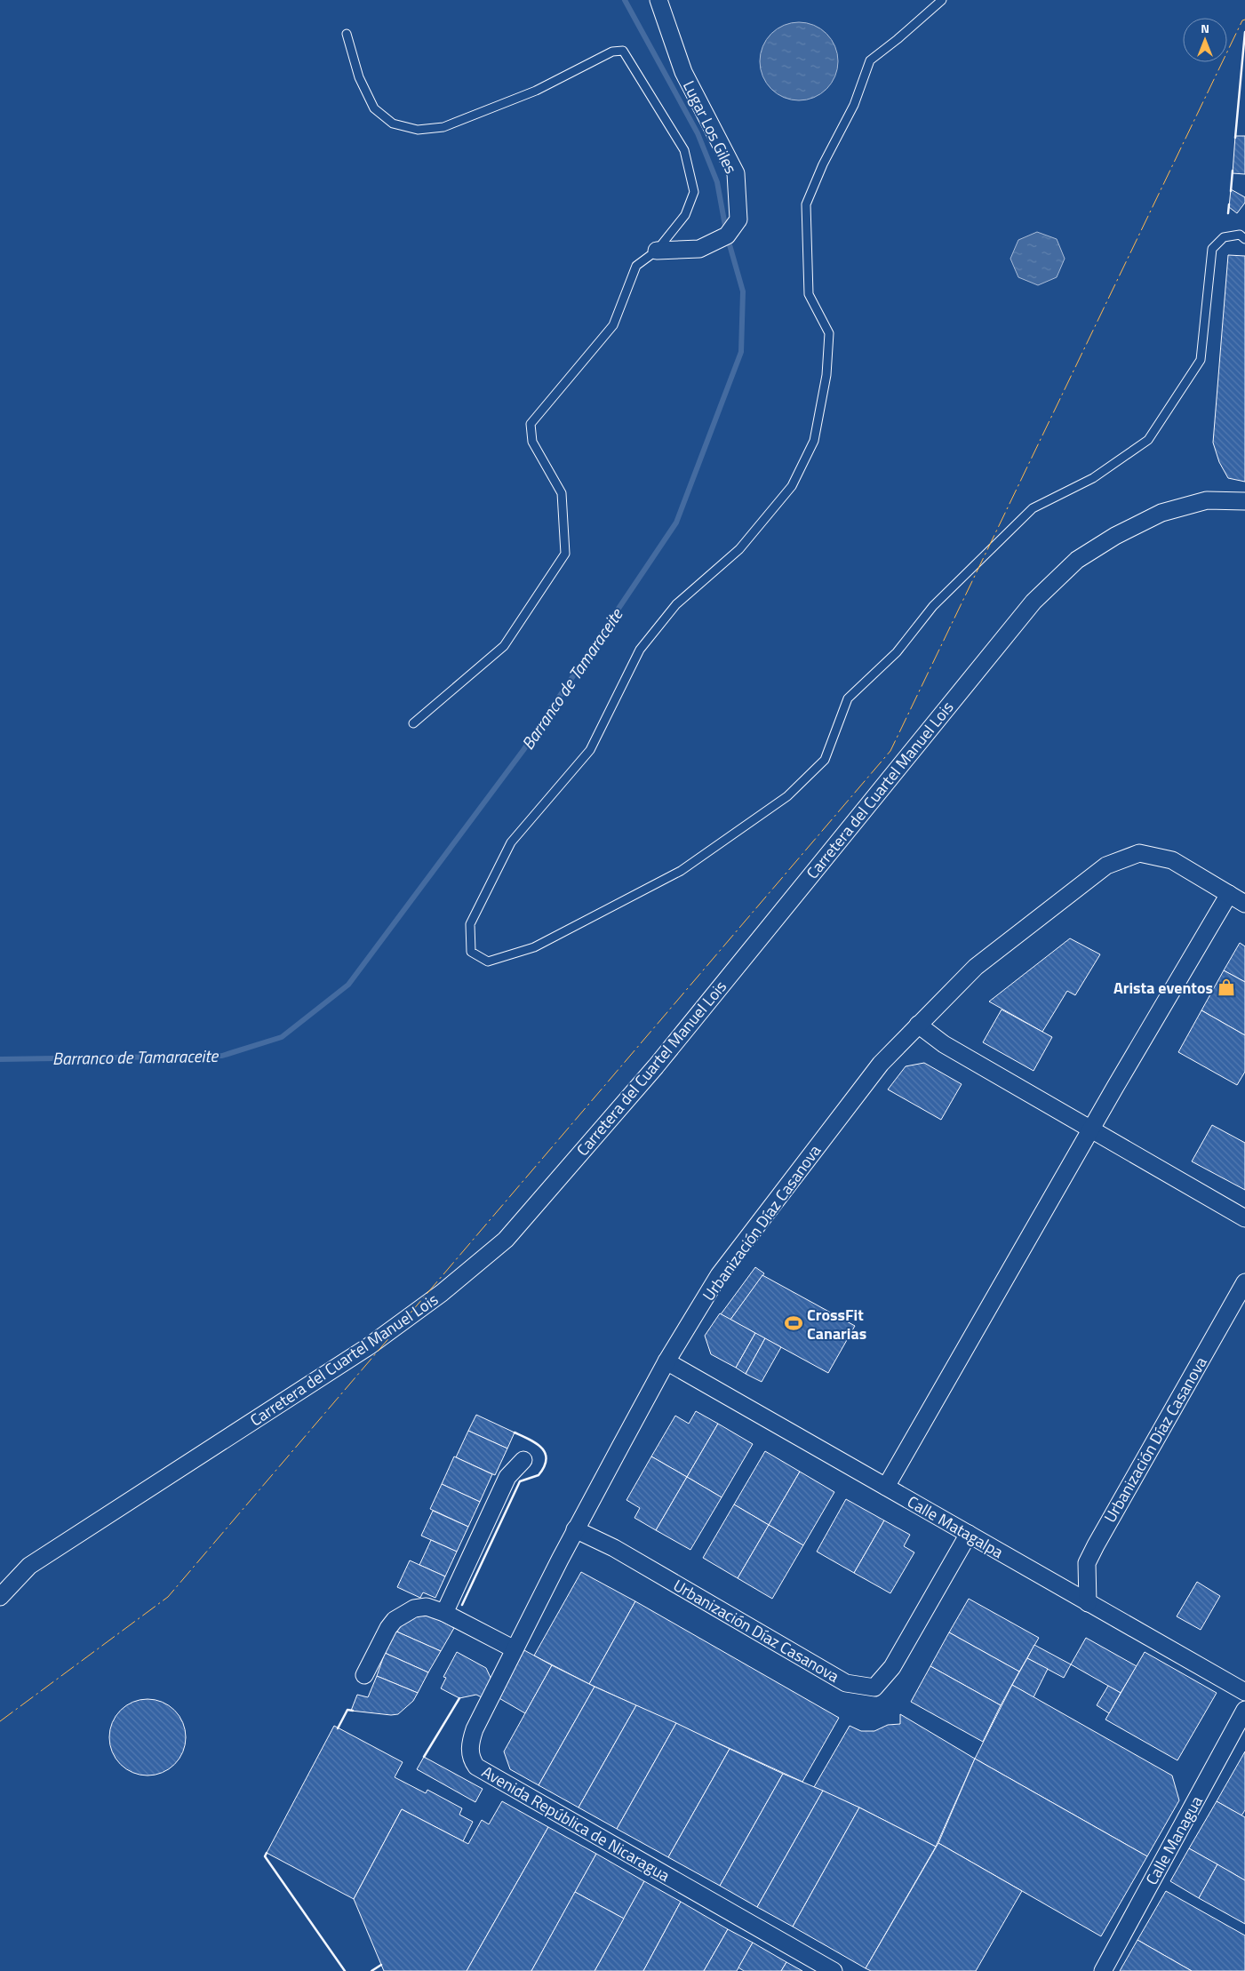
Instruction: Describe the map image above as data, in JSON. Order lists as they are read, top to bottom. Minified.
{"streets":{"street":["Lugar Los Giles","Carretera del Cuartel Manuel Lois","Urbanización Díaz Casanova","Calle Matagalpa","Avenida República de Nicaragua","Calle Managua"]},"crossings":[["Urbanización Díaz Casanova","Calle Matagalpa"],["Urbanización Díaz Casanova","Avenida República de Nicaragua"]],"water":["Barranco de Tamaraceite"],"places":{"shop":["Arista eventos"],"sports":["CrossFit Canarias"]},"north":"top"}
